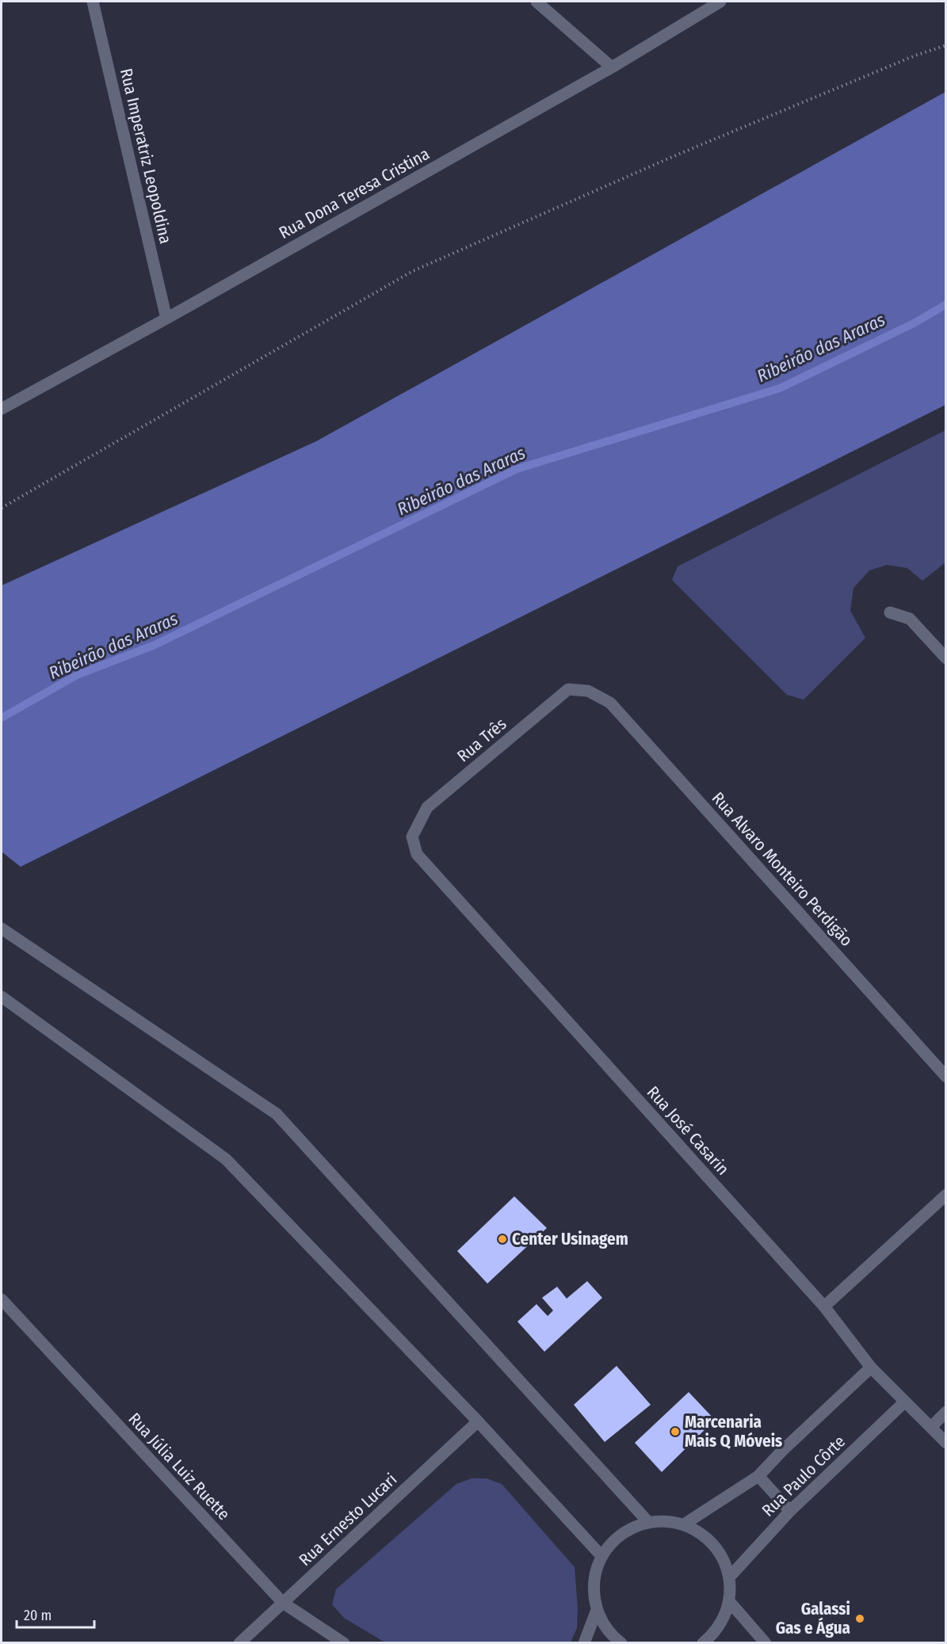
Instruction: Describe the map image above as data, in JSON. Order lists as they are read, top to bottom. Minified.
{"streets":{"street":["Rua Imperatriz Leopoldina","Rua Dona Teresa Cristina","Rua Três","Rua Alvaro Monteiro Perdigão","Rua José Casarin","Rua Júlia Luiz Ruette","Rua Paulo Côrte","Rua Ernesto Lucari"]},"crossings":[["Rua Imperatriz Leopoldina","Rua Dona Teresa Cristina"],["Rua Três","Rua Alvaro Monteiro Perdigão"],["Rua Três","Rua José Casarin"],["Rua José Casarin","Rua Paulo Côrte"],["Rua Júlia Luiz Ruette","Rua Ernesto Lucari"]],"water":["Ribeirão das Araras"],"places":["Center Usinagem","Marcenaria Mais Q Móveis","Galassi Gas e Água"],"scale_bar":"20 m"}
